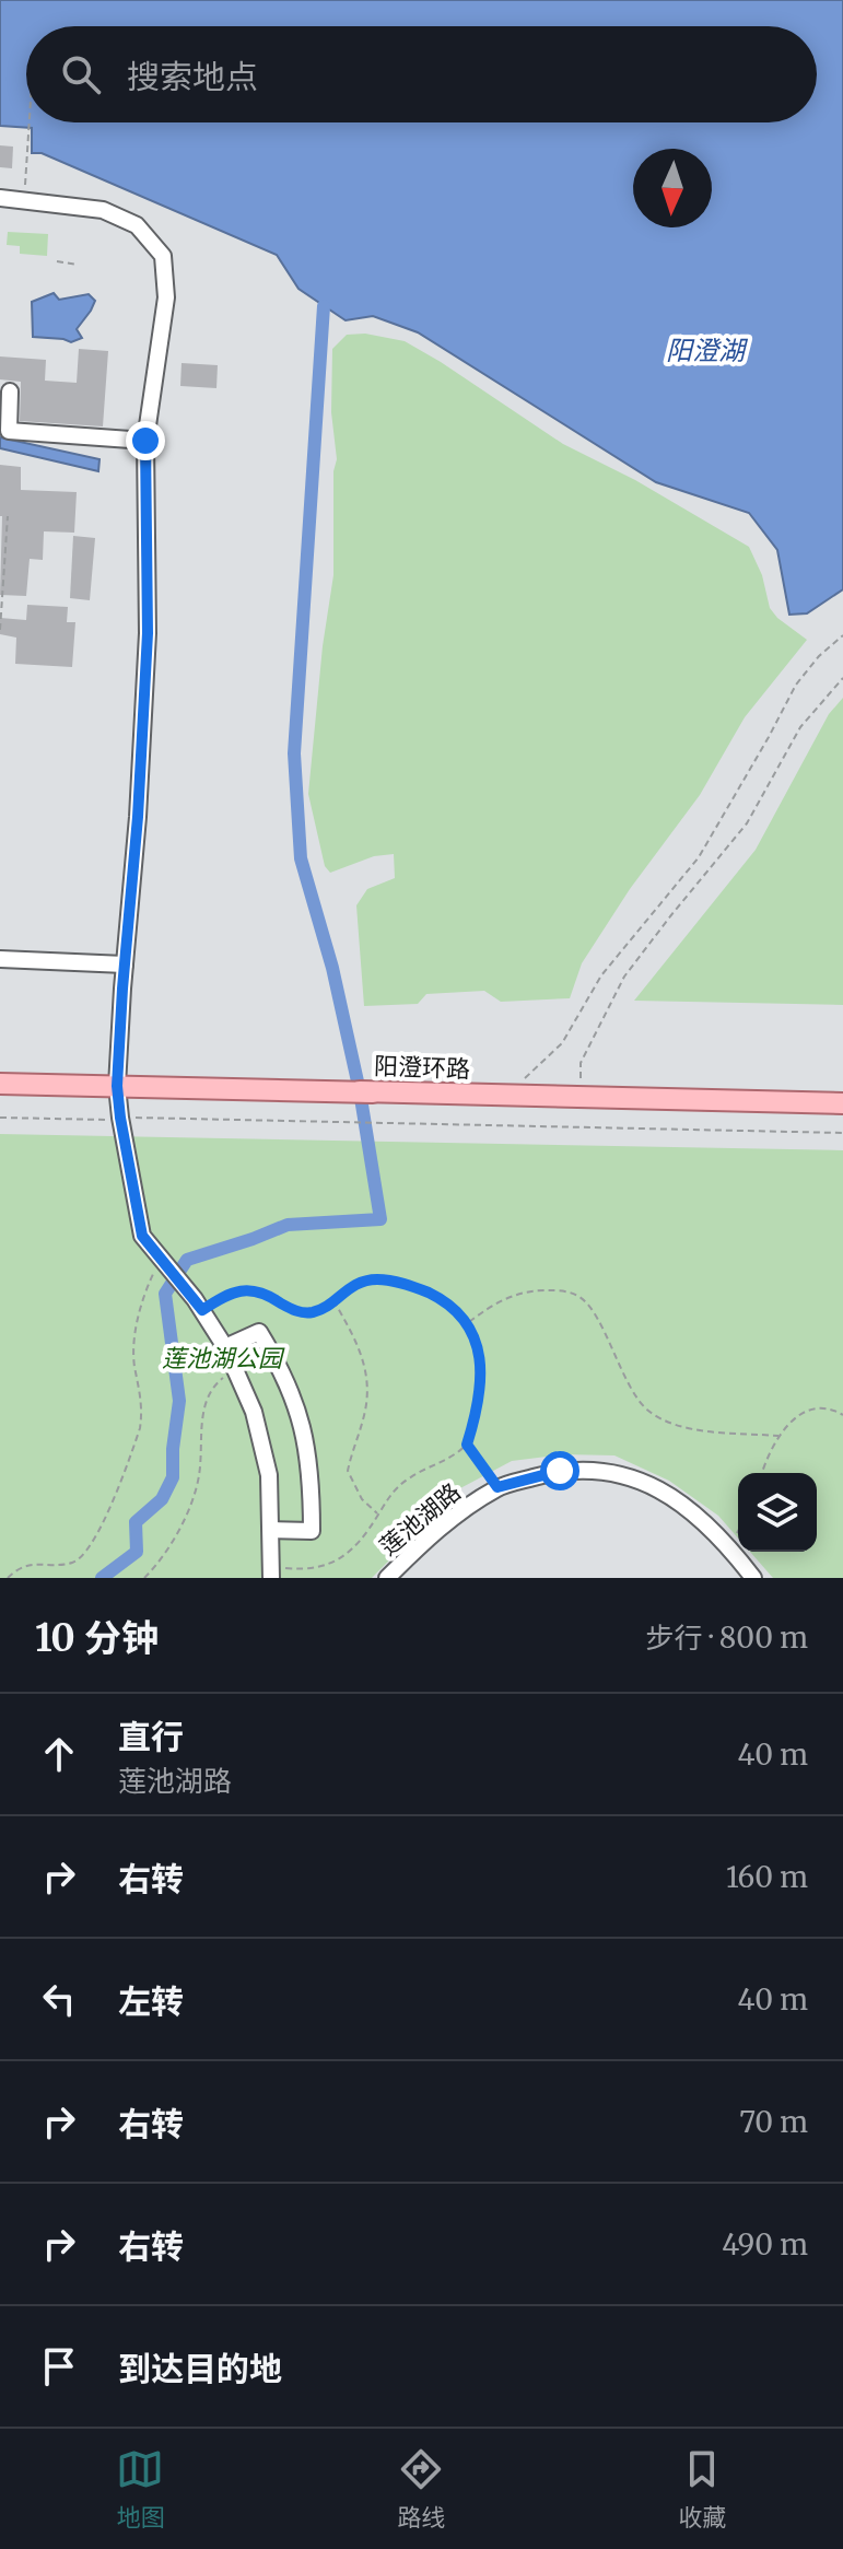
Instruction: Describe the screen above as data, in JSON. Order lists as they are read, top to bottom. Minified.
{"streets":{"main road":["阳澄环路"],"street":["莲池湖路"]},"water":["阳澄湖"],"parks":["莲池湖公园"],"north":"bottom","page":{"search":"搜索地点","heading":["10 分钟","步行 · 800 m"],"list":[["直行","莲池湖路","40 m"],["右转","160 m"],["左转","40 m"],["右转","70 m"],["右转","490 m"],"到达目的地"],"nav":["地图","路线","收藏"]}}
